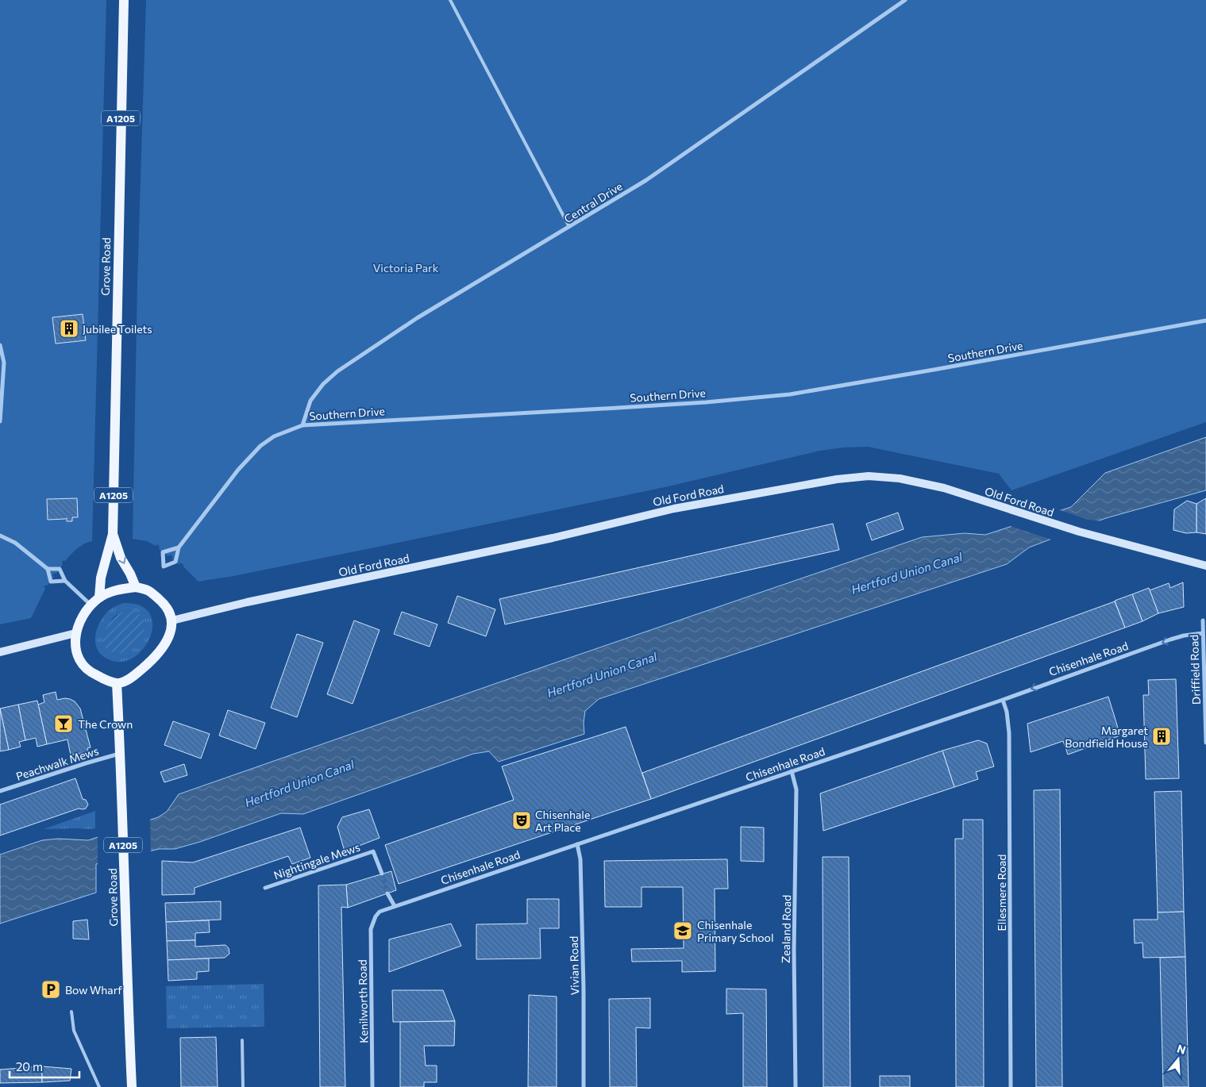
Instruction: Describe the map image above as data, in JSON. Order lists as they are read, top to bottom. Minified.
{"streets":{"main road":["A1205","Grove Road","Old Ford Road"],"street":["Central Drive","Southern Drive","Chisenhale Road","Driffield Road","Peachwalk Mews","Nightingale Mews","Ellesmere Road","Zealand Road","Vivian Road","Kenilworth Road"]},"crossings":[["Central Drive","Southern Drive"],["Grove Road","Old Ford Road"],["Grove Road","Peachwalk Mews"],["Chisenhale Road","Driffield Road"],["Chisenhale Road","Ellesmere Road"],["Chisenhale Road","Zealand Road"],["Chisenhale Road","Vivian Road"],["Chisenhale Road","Kenilworth Road"]],"water":["Hertford Union Canal"],"parks":["Victoria Park"],"places":{"building":["Jubilee Toilets","Margaret Bondfield House"],"bar":["The Crown"],"theatre":["Chisenhale Art Place"],"school or university":["Chisenhale Primary School"],"parking":["Bow Wharf"]},"scale_bar":"20 m","north":"top"}
